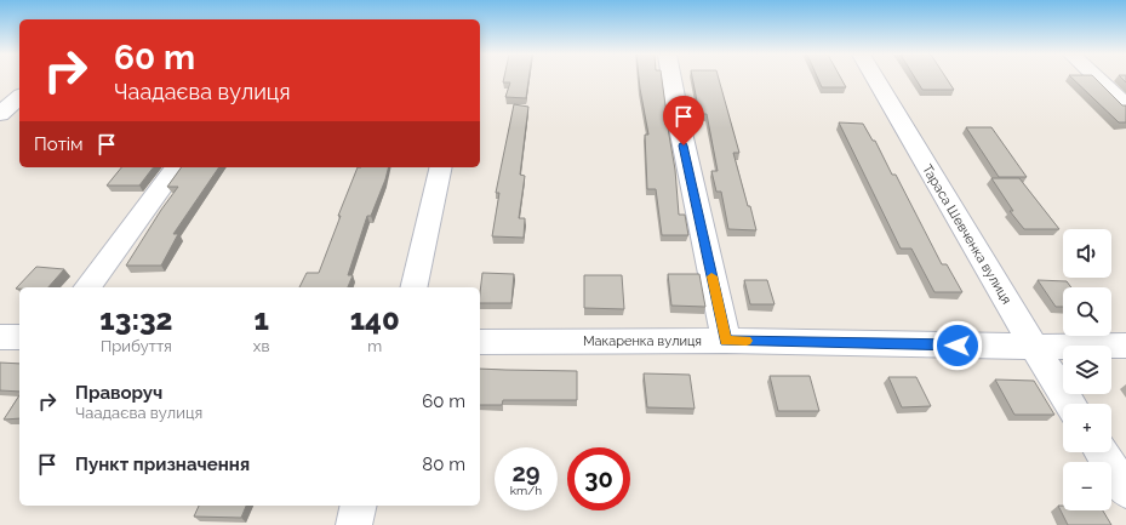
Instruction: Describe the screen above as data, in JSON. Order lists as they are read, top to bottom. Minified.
{"streets":{"street":["Тараса Шевченка вулиця","Макаренка вулиця"]},"crossings":[["Тараса Шевченка вулиця","Макаренка вулиця"]],"page":{"turn":["60 m","Чаадаєва вулиця"],"then":"Потім","map_buttons":["+","−"],"eta":["13:32","Прибуття","1","хв","140","m"],"list":[{"name":"Праворуч","note":"Чаадаєва вулиця","value":"60 m"},{"name":"Пункт призначення","value":"80 m"}],"speed":"29 km/h","limit":"30"}}
